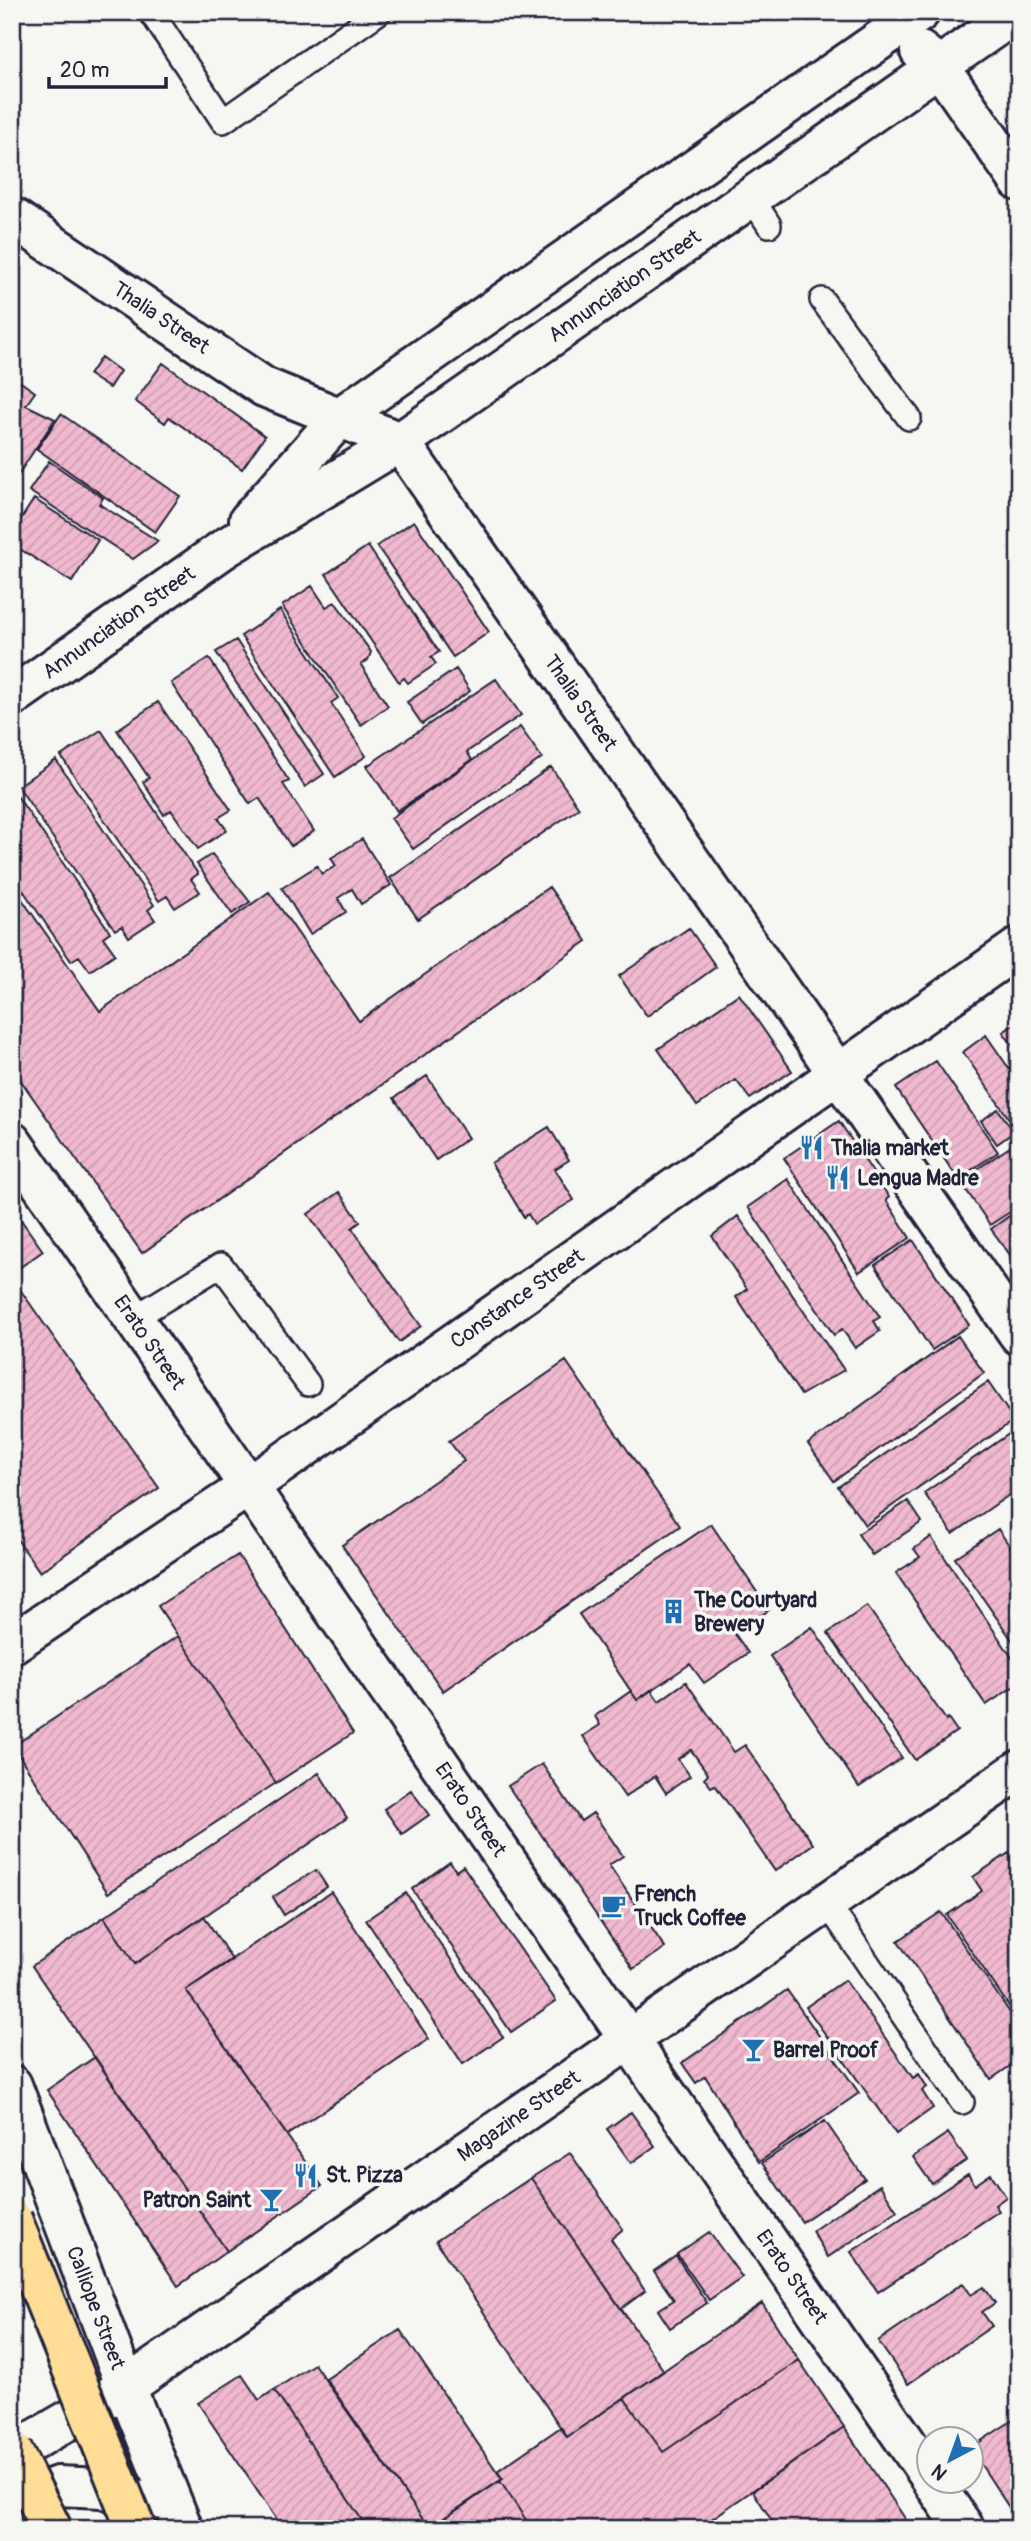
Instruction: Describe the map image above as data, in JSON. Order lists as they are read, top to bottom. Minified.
{"streets":{"street":["Annunciation Street","Thalia Street","Constance Street","Erato Street","Magazine Street","Calliope Street"]},"crossings":[["Annunciation Street","Thalia Street"],["Thalia Street","Constance Street"],["Constance Street","Erato Street"],["Erato Street","Magazine Street"],["Magazine Street","Calliope Street"]],"places":{"restaurant":["Thalia market","Lengua Madre","St. Pizza"],"building":["The Courtyard Brewery"],"cafe":["French Truck Coffee"],"bar":["Barrel Proof","Patron Saint"]},"scale_bar":"20 m","north":"bottom left"}
